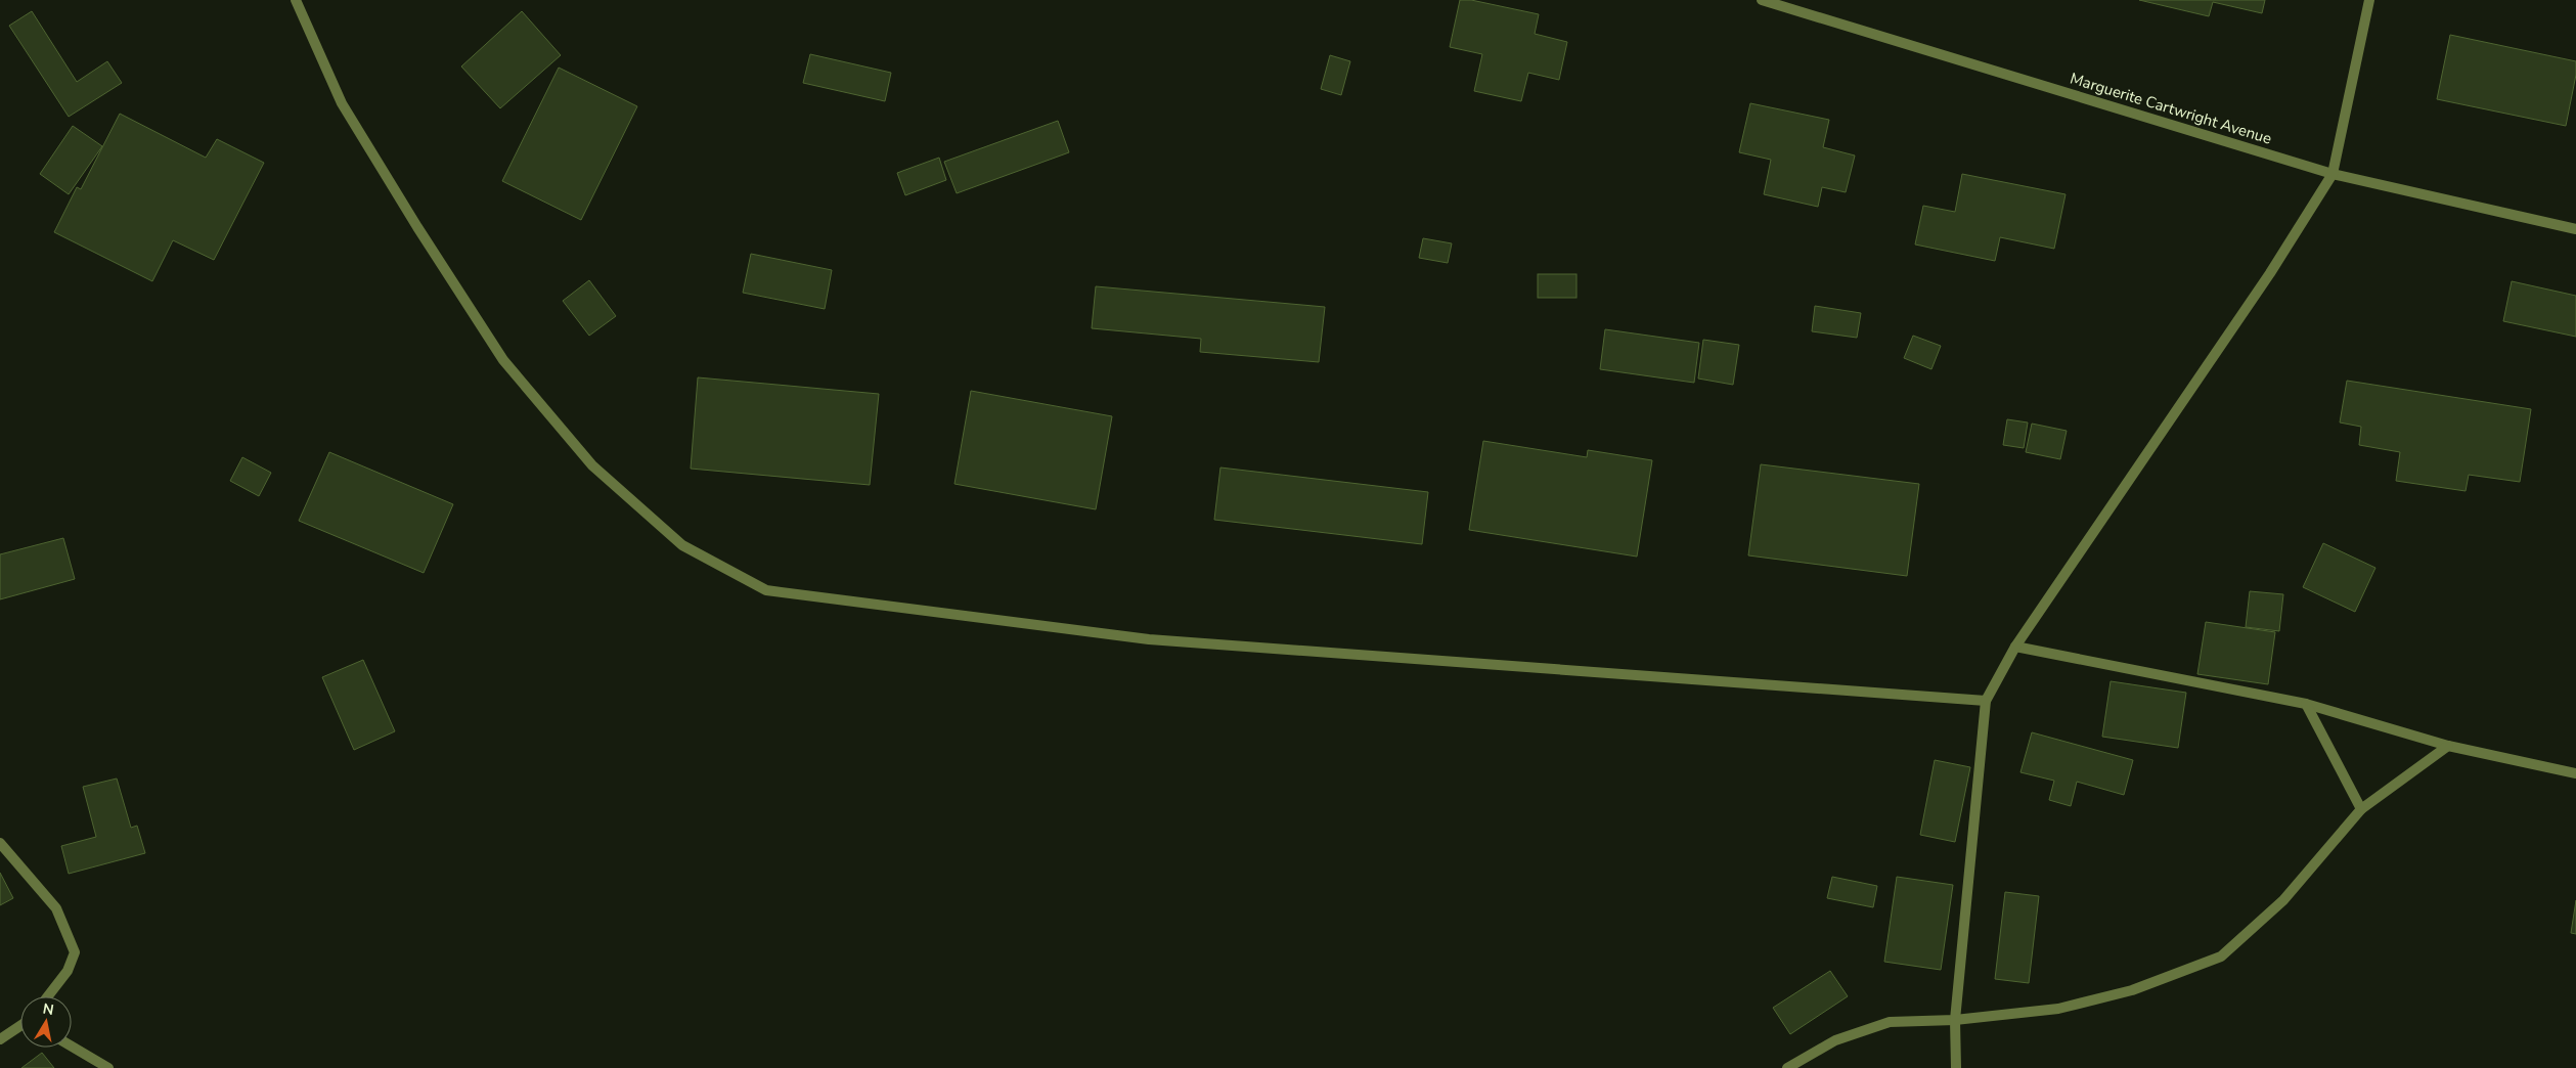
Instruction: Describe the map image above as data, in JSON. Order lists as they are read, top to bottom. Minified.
{"streets":{"street":["Marguerite Cartwright Avenue"]},"north":"top"}
